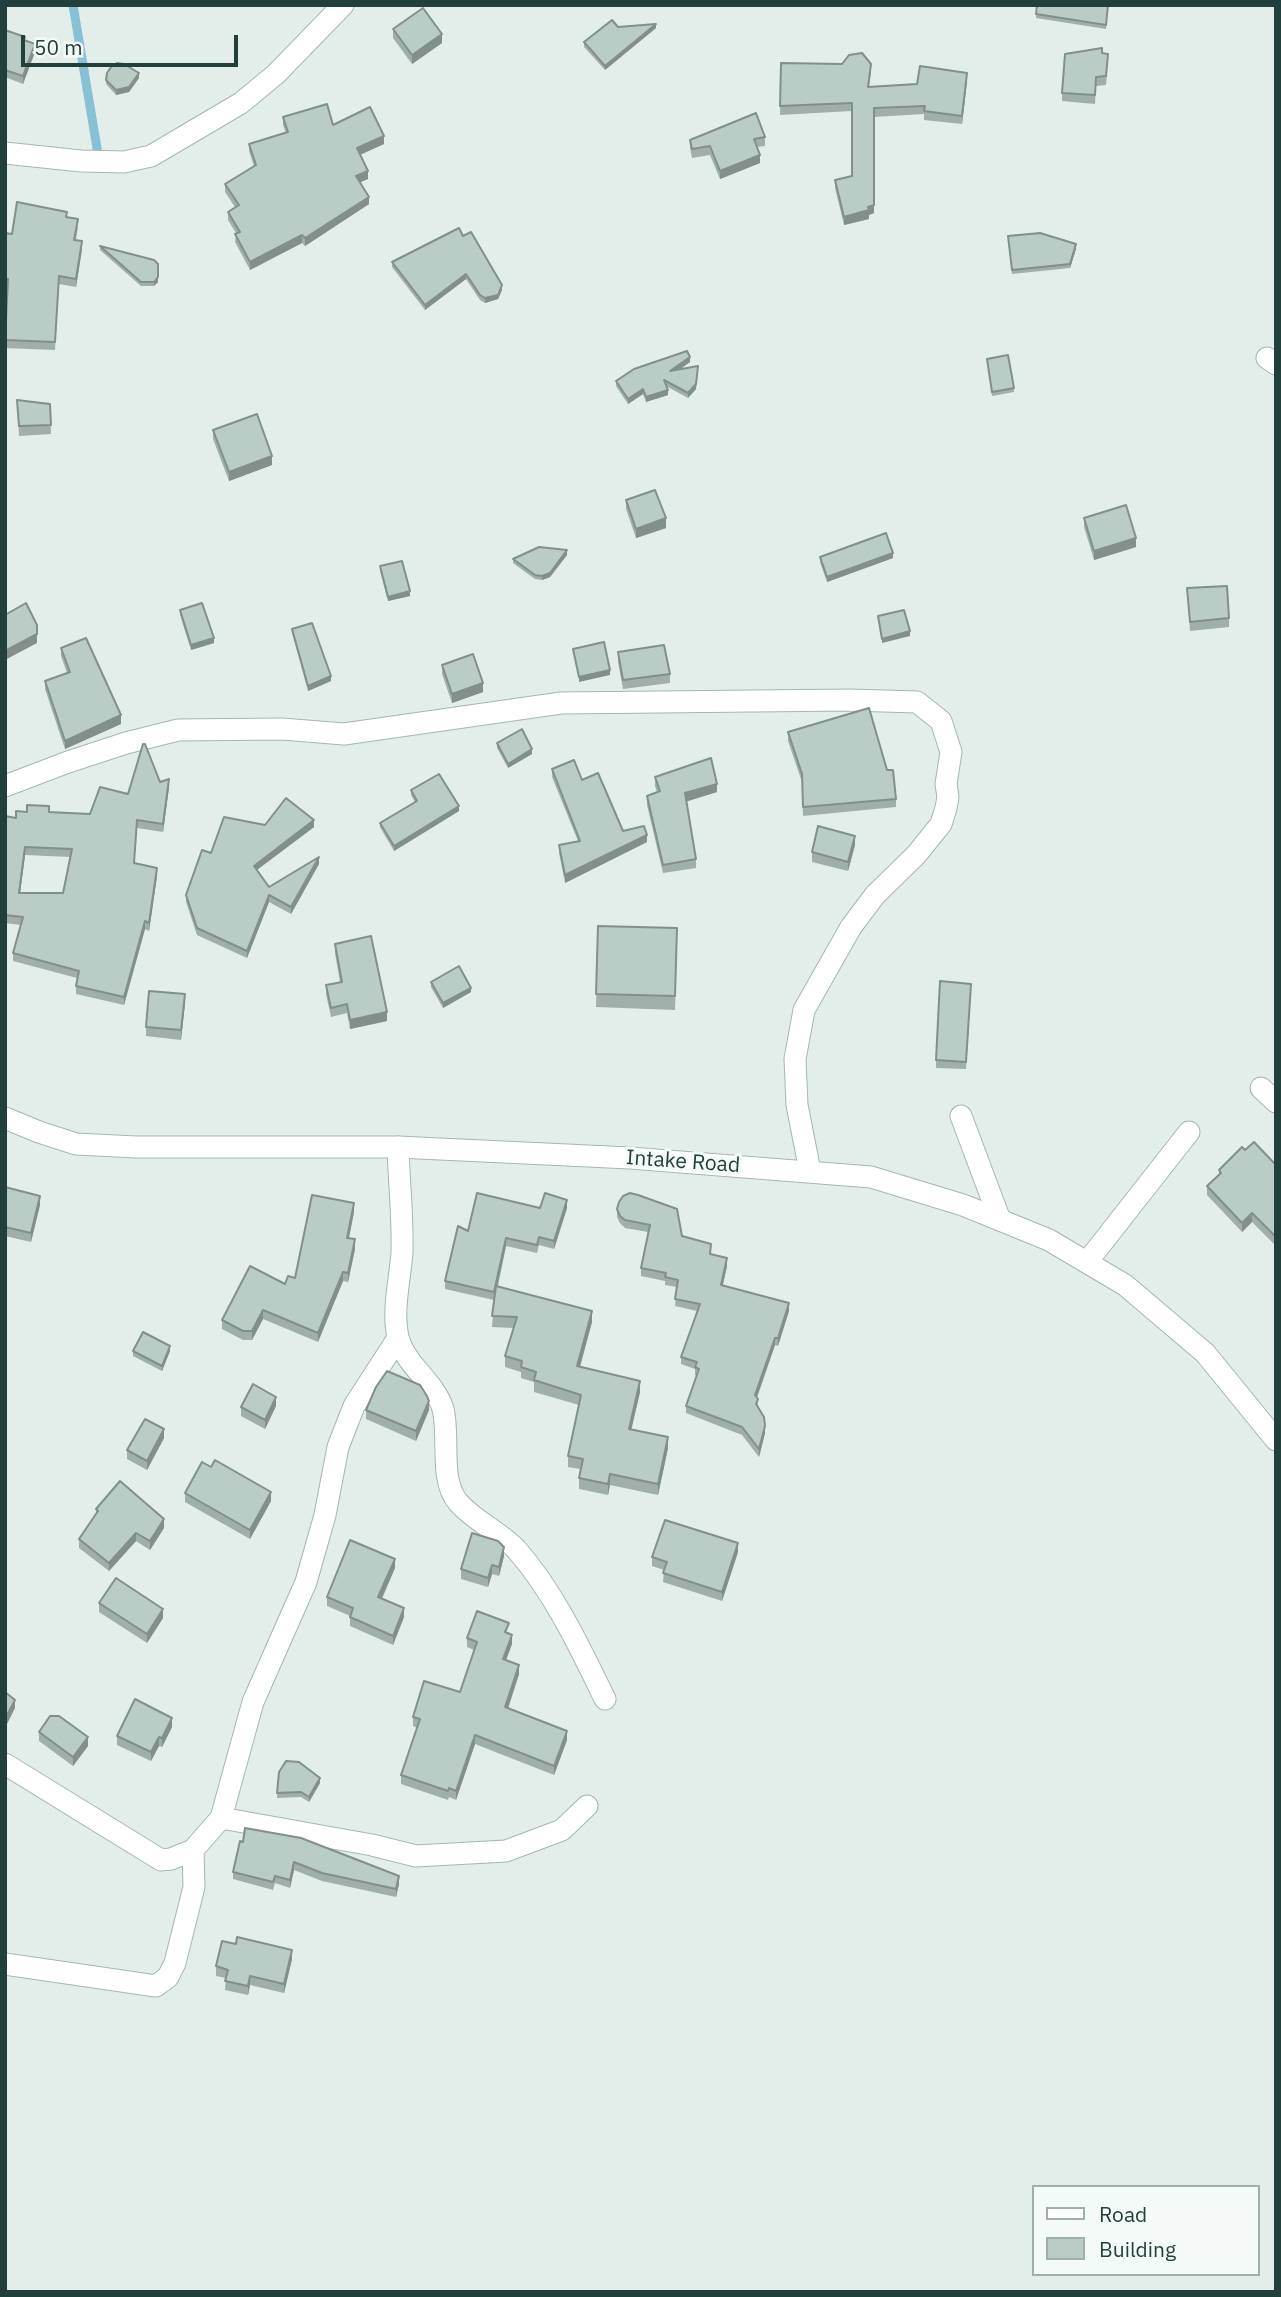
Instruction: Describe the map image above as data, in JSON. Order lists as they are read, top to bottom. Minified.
{"streets":{"street":["Intake Road"]},"legend":["Road","Building"],"scale_bar":"50 m"}
